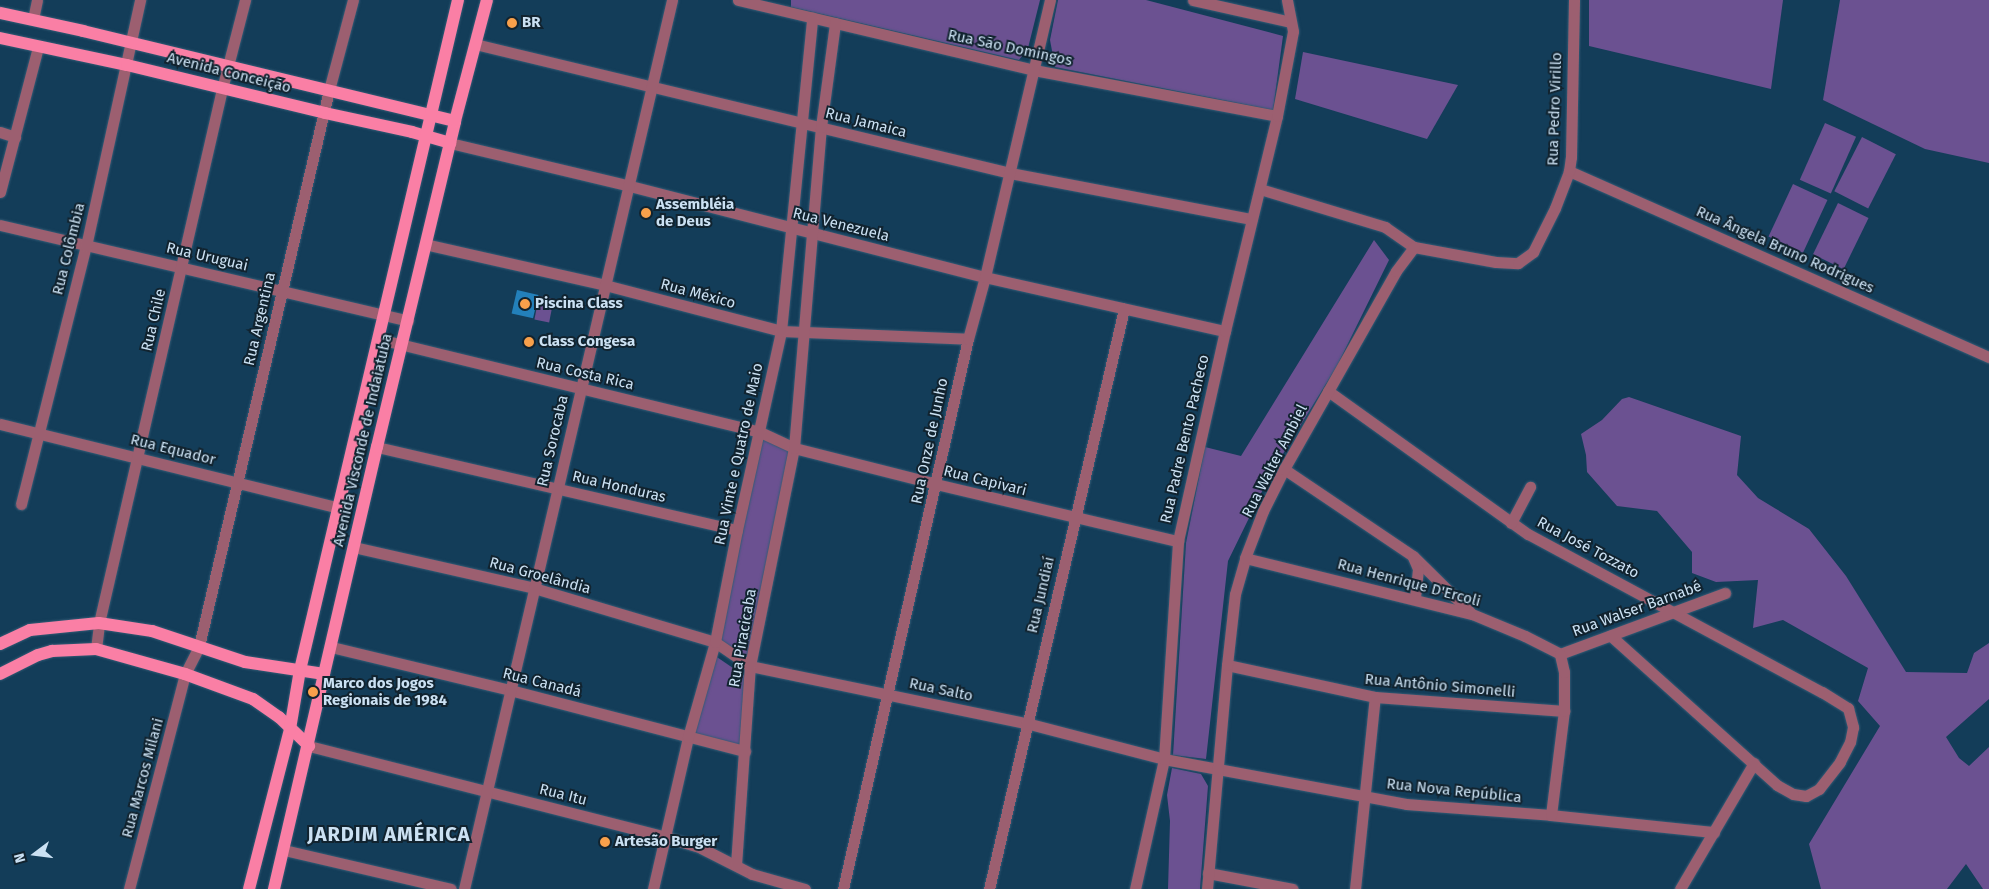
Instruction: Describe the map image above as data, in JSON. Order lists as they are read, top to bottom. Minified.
{"streets":{"main road":["Avenida Conceição","Avenida Visconde de Indaiatuba"],"street":["Rua São Domingos","Rua Pedro Virillo","Rua Jamaica","Rua Venezuela","Rua Colômbia","Rua Ângela Bruno Rodrigues","Rua Uruguai","Rua México","Rua Argentina","Rua Chile","Rua Costa Rica","Rua Padre Bento Pacheco","Rua Sorocaba","Rua Onze de Junho","Rua Equador","Rua Vinte e Quatro de Maio","Rua Walter Ambiel","Rua Capivari","Rua Honduras","Rua José Tozzato","Rua Groelândia","Rua Henrique D'Ercoli","Rua Jundiaí","Rua Walser Barnabé","Rua Piracicaba","Rua Canadá","Rua Antônio Simonelli","Rua Salto","Rua Marcos Milani","Rua Nova República","Rua Itu"]},"crossings":[["Rua São Domingos","Rua Padre Bento Pacheco"],["Rua São Domingos","Rua Onze de Junho"],["Rua São Domingos","Rua Vinte e Quatro de Maio"],["Avenida Conceição","Rua Venezuela"],["Avenida Conceição","Rua Colômbia"],["Avenida Conceição","Rua Argentina"],["Avenida Conceição","Rua Chile"],["Avenida Conceição","Avenida Visconde de Indaiatuba"],["Rua Pedro Virillo","Rua Ângela Bruno Rodrigues"],["Rua Pedro Virillo","Rua Padre Bento Pacheco"],["Rua Pedro Virillo","Rua Walter Ambiel"],["Rua Jamaica","Rua Padre Bento Pacheco"],["Rua Jamaica","Avenida Visconde de Indaiatuba"],["Rua Jamaica","Rua Sorocaba"],["Rua Jamaica","Rua Onze de Junho"],["Rua Jamaica","Rua Vinte e Quatro de Maio"],["Rua Venezuela","Rua Padre Bento Pacheco"],["Rua Venezuela","Avenida Visconde de Indaiatuba"],["Rua Venezuela","Rua Sorocaba"],["Rua Venezuela","Rua Onze de Junho"],["Rua Venezuela","Rua Vinte e Quatro de Maio"],["Rua Venezuela","Rua Jundiaí"],["Rua Colômbia","Rua Uruguai"],["Rua Colômbia","Rua Equador"],["Rua Uruguai","Rua Argentina"],["Rua Uruguai","Rua Chile"],["Rua Uruguai","Avenida Visconde de Indaiatuba"],["Rua México","Avenida Visconde de Indaiatuba"],["Rua México","Rua Sorocaba"],["Rua México","Rua Onze de Junho"],["Rua México","Rua Vinte e Quatro de Maio"],["Rua Argentina","Rua Equador"],["Rua Argentina","Rua Marcos Milani"],["Rua Chile","Rua Equador"],["Rua Costa Rica","Avenida Visconde de Indaiatuba"],["Rua Costa Rica","Rua Sorocaba"],["Rua Costa Rica","Rua Vinte e Quatro de Maio"],["Rua Costa Rica","Rua Capivari"],["Rua Padre Bento Pacheco","Rua Capivari"],["Rua Padre Bento Pacheco","Rua Salto"],["Rua Padre Bento Pacheco","Rua Nova República"],["Avenida Visconde de Indaiatuba","Rua Equador"],["Avenida Visconde de Indaiatuba","Rua Honduras"],["Avenida Visconde de Indaiatuba","Rua Groelândia"],["Avenida Visconde de Indaiatuba","Rua Canadá"],["Avenida Visconde de Indaiatuba","Rua Itu"],["Rua Sorocaba","Rua Honduras"],["Rua Sorocaba","Rua Groelândia"],["Rua Sorocaba","Rua Canadá"],["Rua Sorocaba","Rua Itu"],["Rua Onze de Junho","Rua Capivari"],["Rua Onze de Junho","Rua Salto"],["Rua Vinte e Quatro de Maio","Rua Capivari"],["Rua Vinte e Quatro de Maio","Rua Honduras"],["Rua Vinte e Quatro de Maio","Rua Groelândia"],["Rua Vinte e Quatro de Maio","Rua Canadá"],["Rua Vinte e Quatro de Maio","Rua Salto"],["Rua Vinte e Quatro de Maio","Rua Itu"],["Rua Walter Ambiel","Rua José Tozzato"],["Rua Walter Ambiel","Rua Henrique D'Ercoli"],["Rua Walter Ambiel","Rua Antônio Simonelli"],["Rua Walter Ambiel","Rua Nova República"],["Rua Capivari","Rua Jundiaí"],["Rua Capivari","Rua Piracicaba"],["Rua José Tozzato","Rua Walser Barnabé"],["Rua Groelândia","Rua Salto"],["Rua Henrique D'Ercoli","Rua Walser Barnabé"],["Rua Jundiaí","Rua Salto"],["Rua Piracicaba","Rua Canadá"],["Rua Piracicaba","Rua Salto"],["Rua Piracicaba","Rua Itu"],["Rua Salto","Rua Nova República"]],"districts":["JARDIM AMÉRICA"],"places":["BR","Assembléia de Deus","Piscina Class","Class Congesa","Marco dos Jogos Regionais de 1984","Artesão Burger"],"north":"left"}
